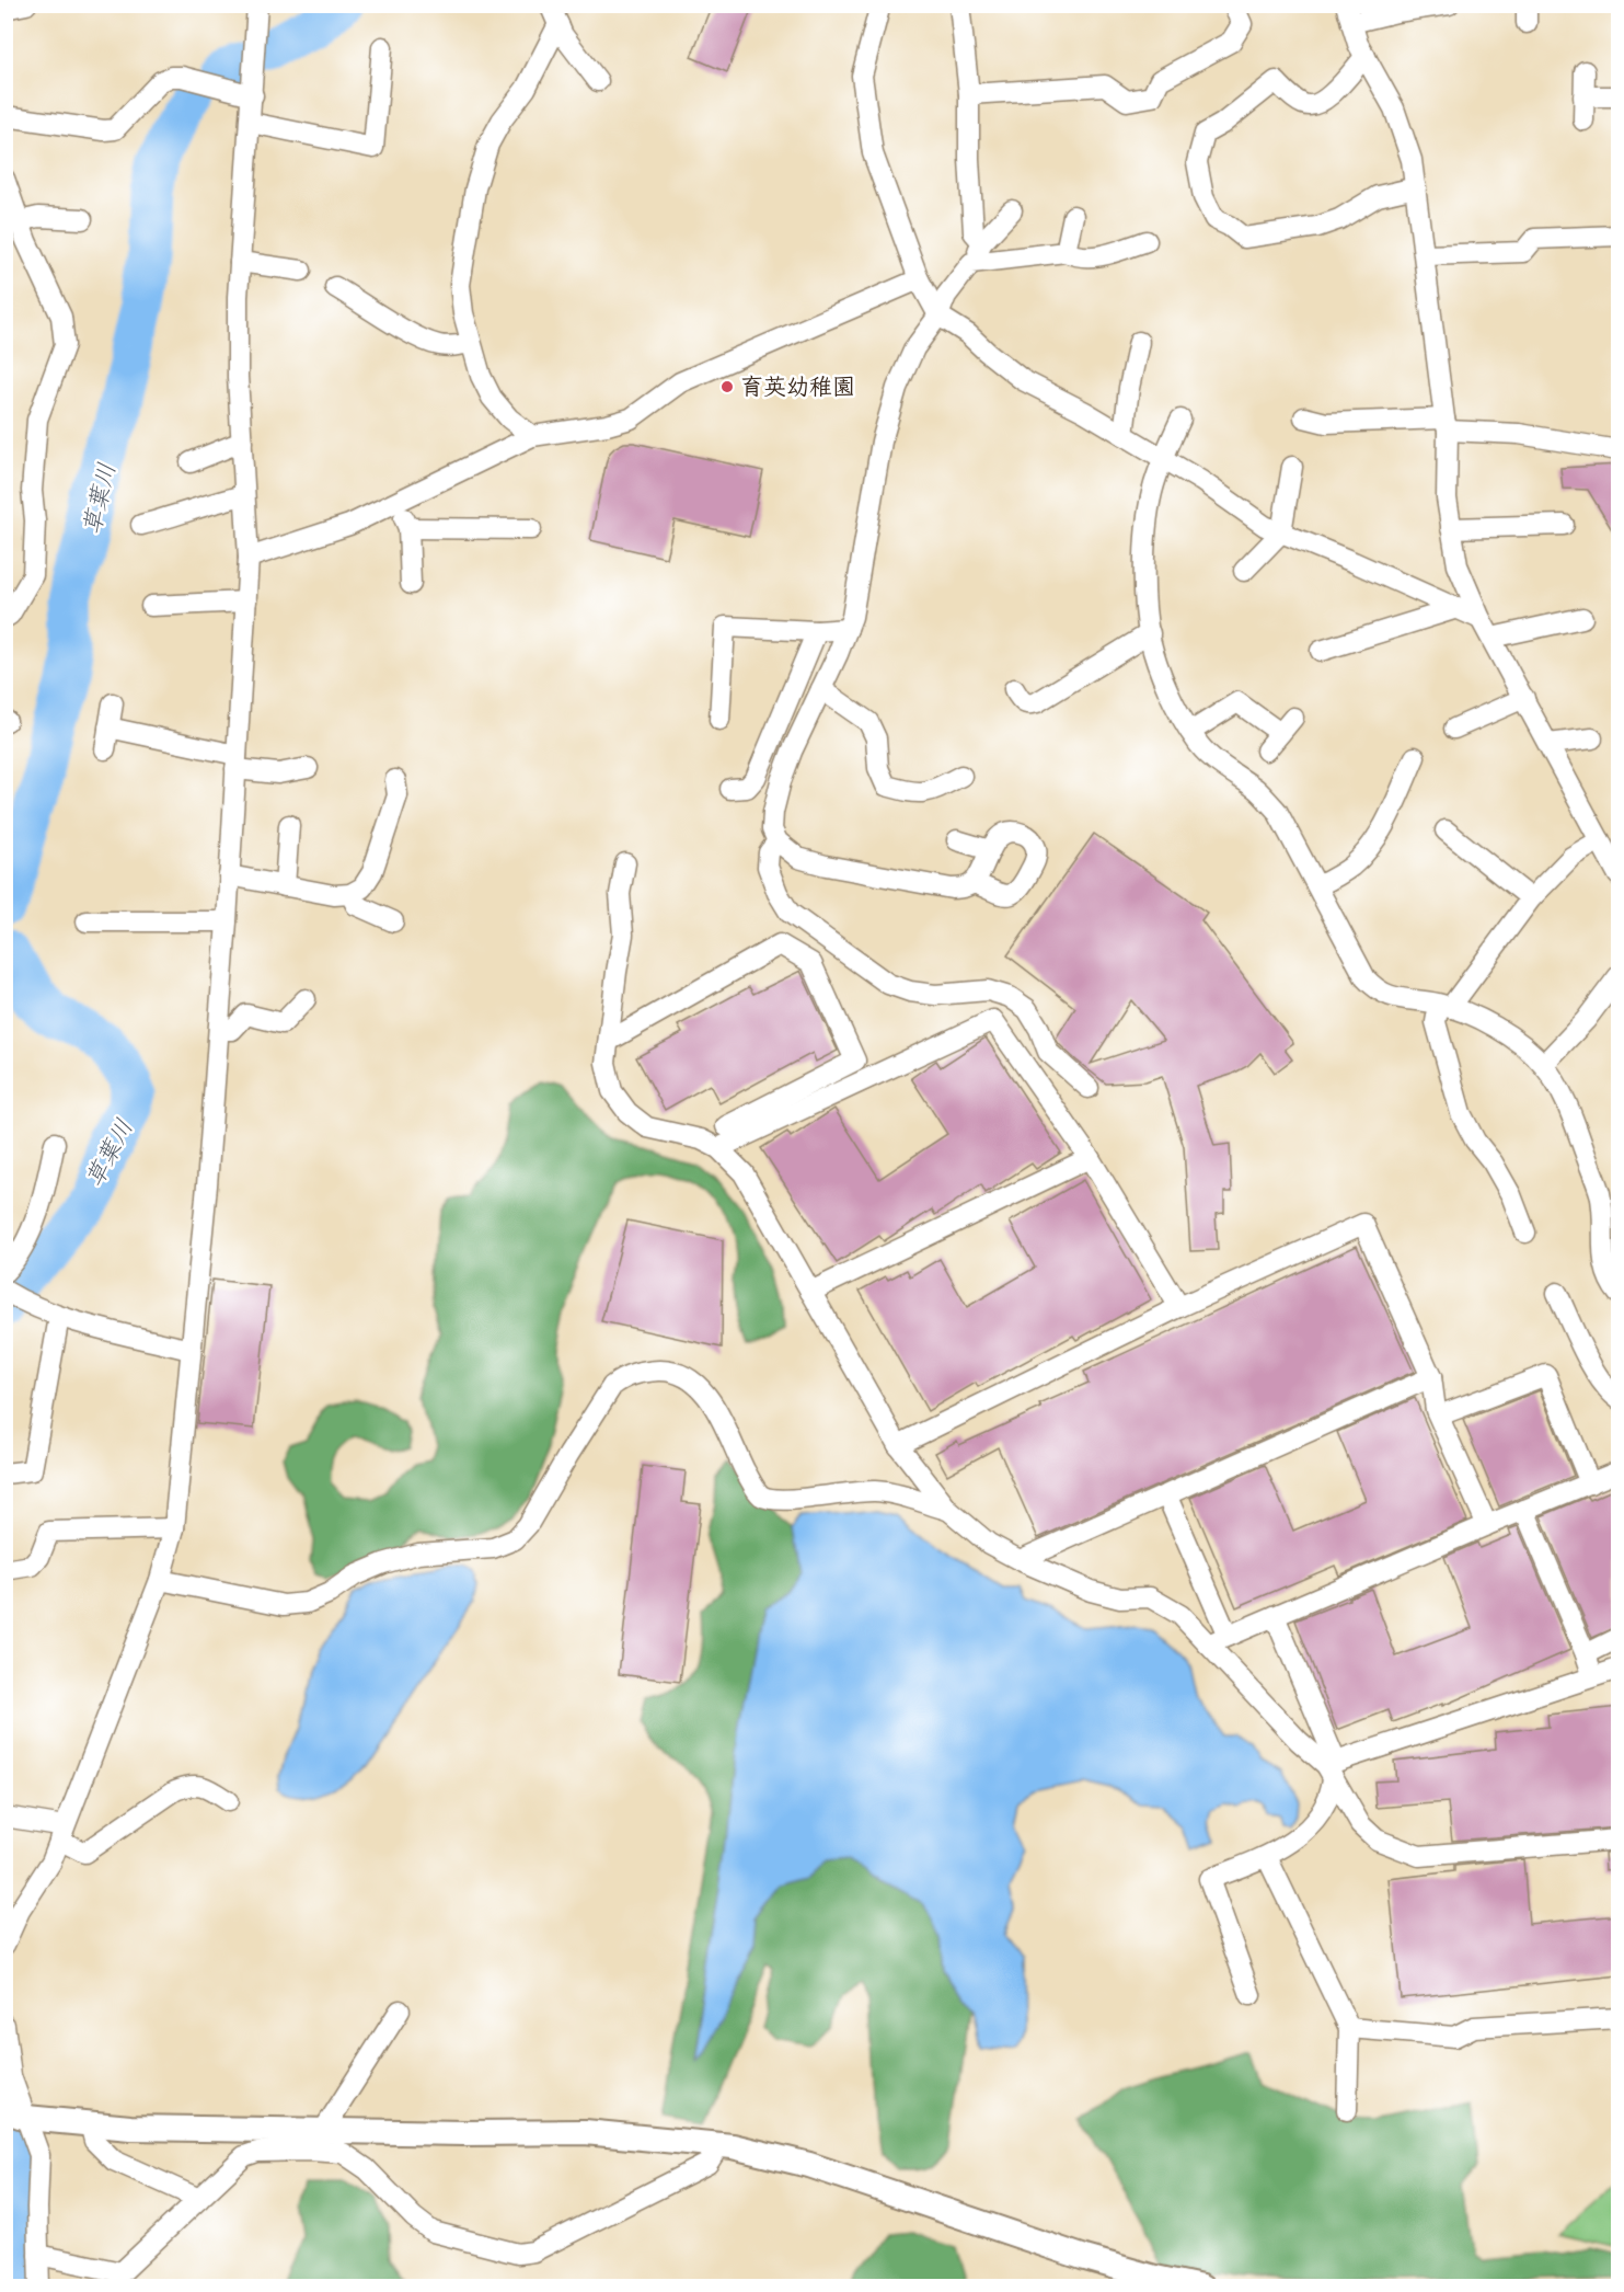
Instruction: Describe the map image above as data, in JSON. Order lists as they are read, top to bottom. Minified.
{"water":["草葉川"],"places":["育英幼稚園"]}
